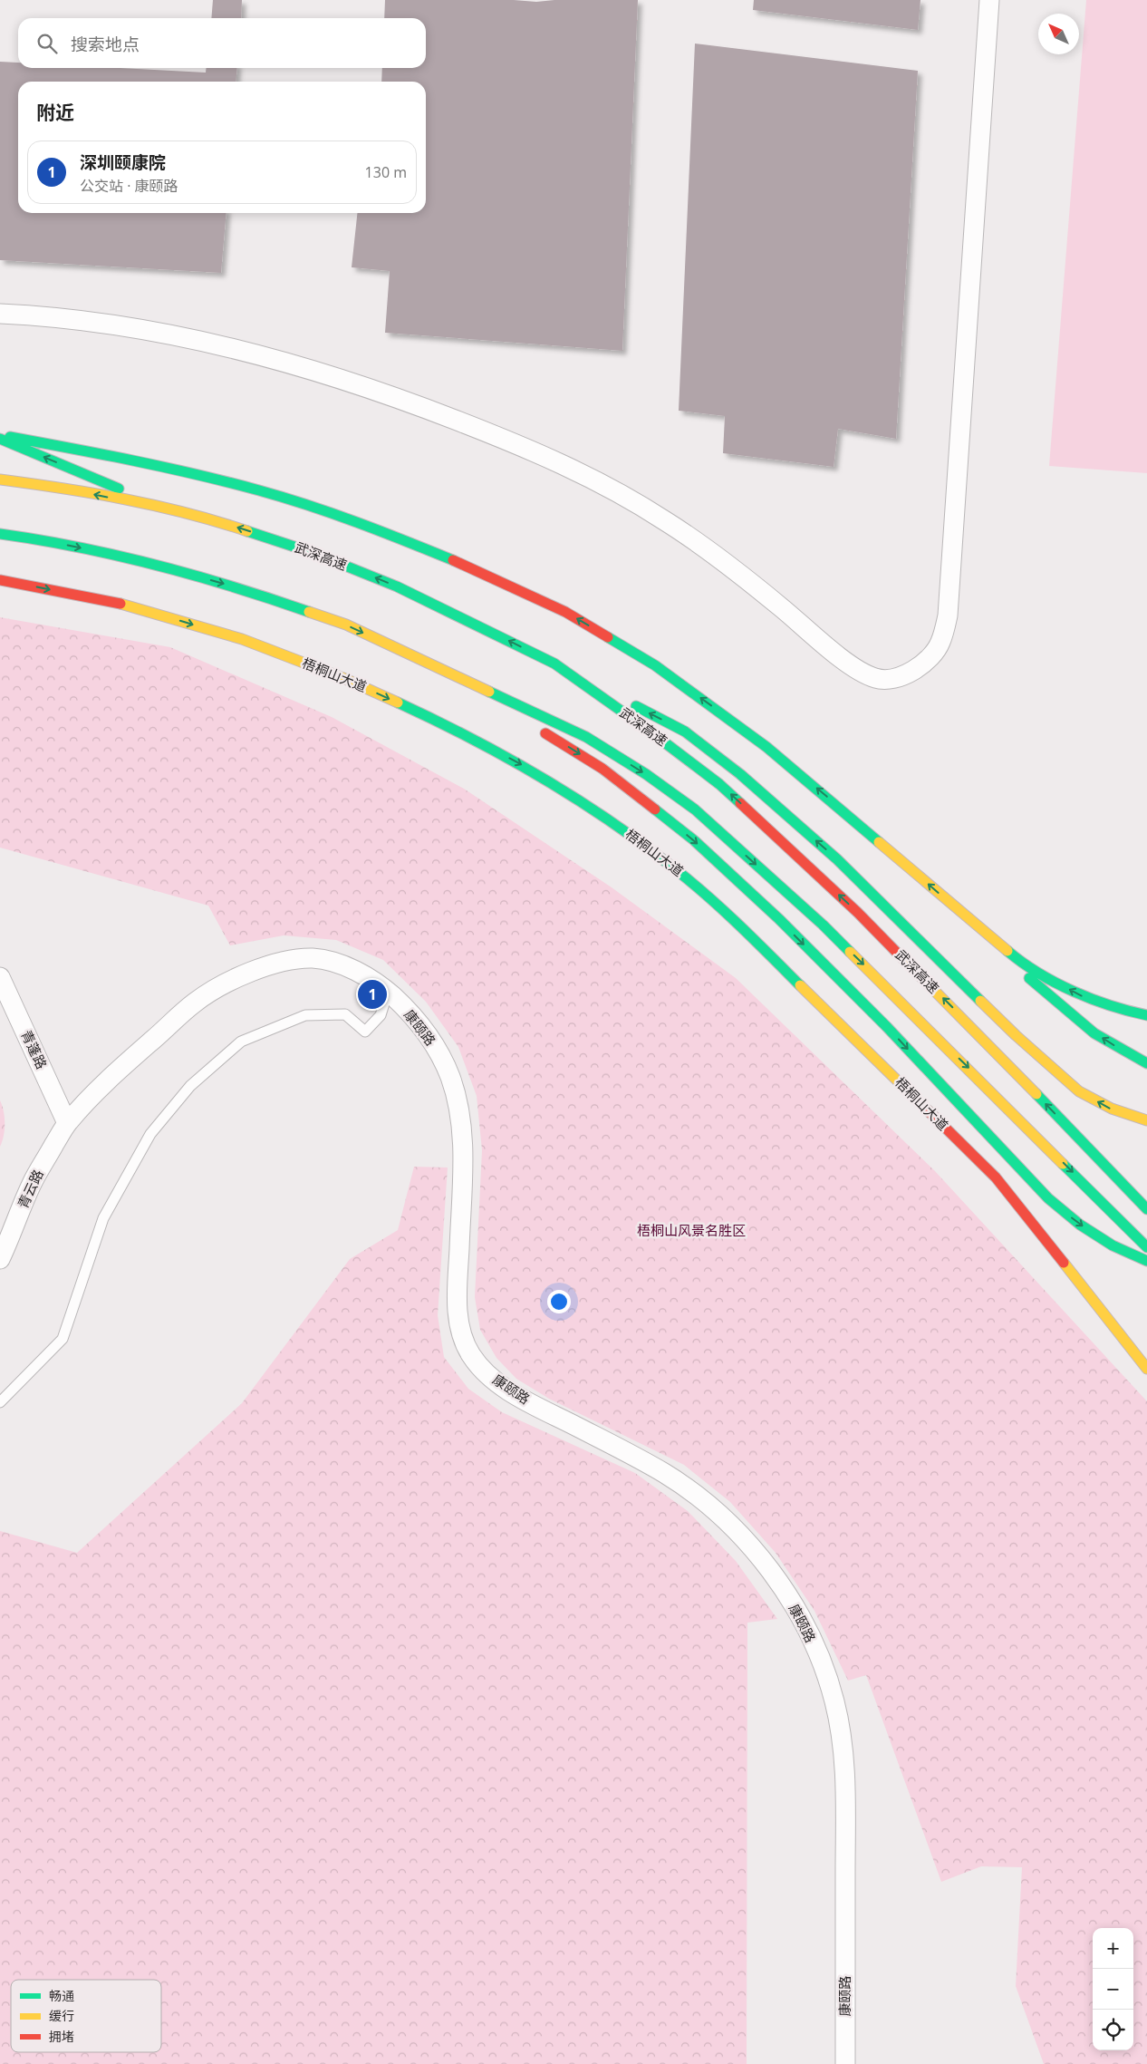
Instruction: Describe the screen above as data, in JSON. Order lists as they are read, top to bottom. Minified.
{"streets":{"main road":["武深高速","梧桐山大道"],"street":["康颐路","青蓬路","青云路"]},"crossings":[["康颐路","青蓬路"],["康颐路","青云路"],["青蓬路","青云路"]],"parks":["梧桐山风景名胜区"],"legend":["畅通","缓行","拥堵"],"north":"top left","page":{"search":"搜索地点","heading":"附近","list":[{"mark":"1","name":"深圳颐康院","note":"公交站 · 康颐路","value":"130 m"}],"pins":"1","map_buttons":["+","−"]}}
